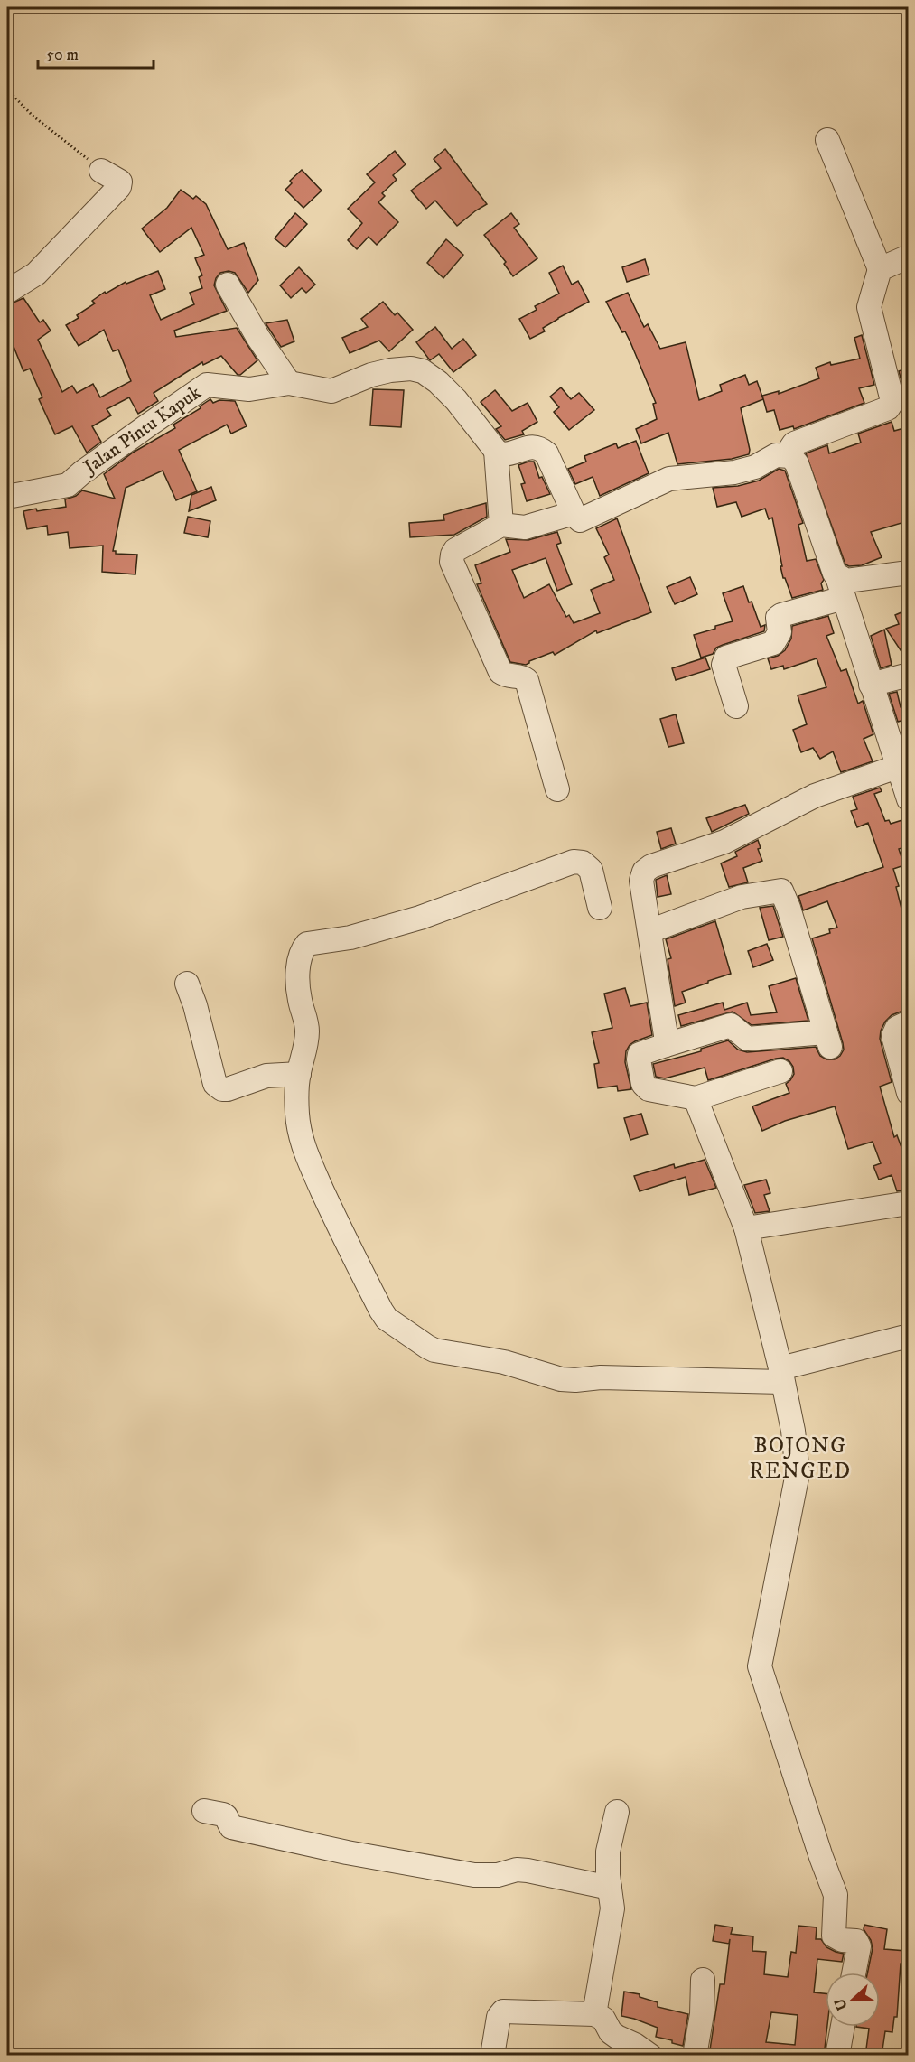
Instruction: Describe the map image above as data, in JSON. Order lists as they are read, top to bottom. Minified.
{"streets":{"street":["Jalan Pintu Kapuk"]},"districts":["BOJONG RENGED"],"scale_bar":"50 m","north":"left"}
